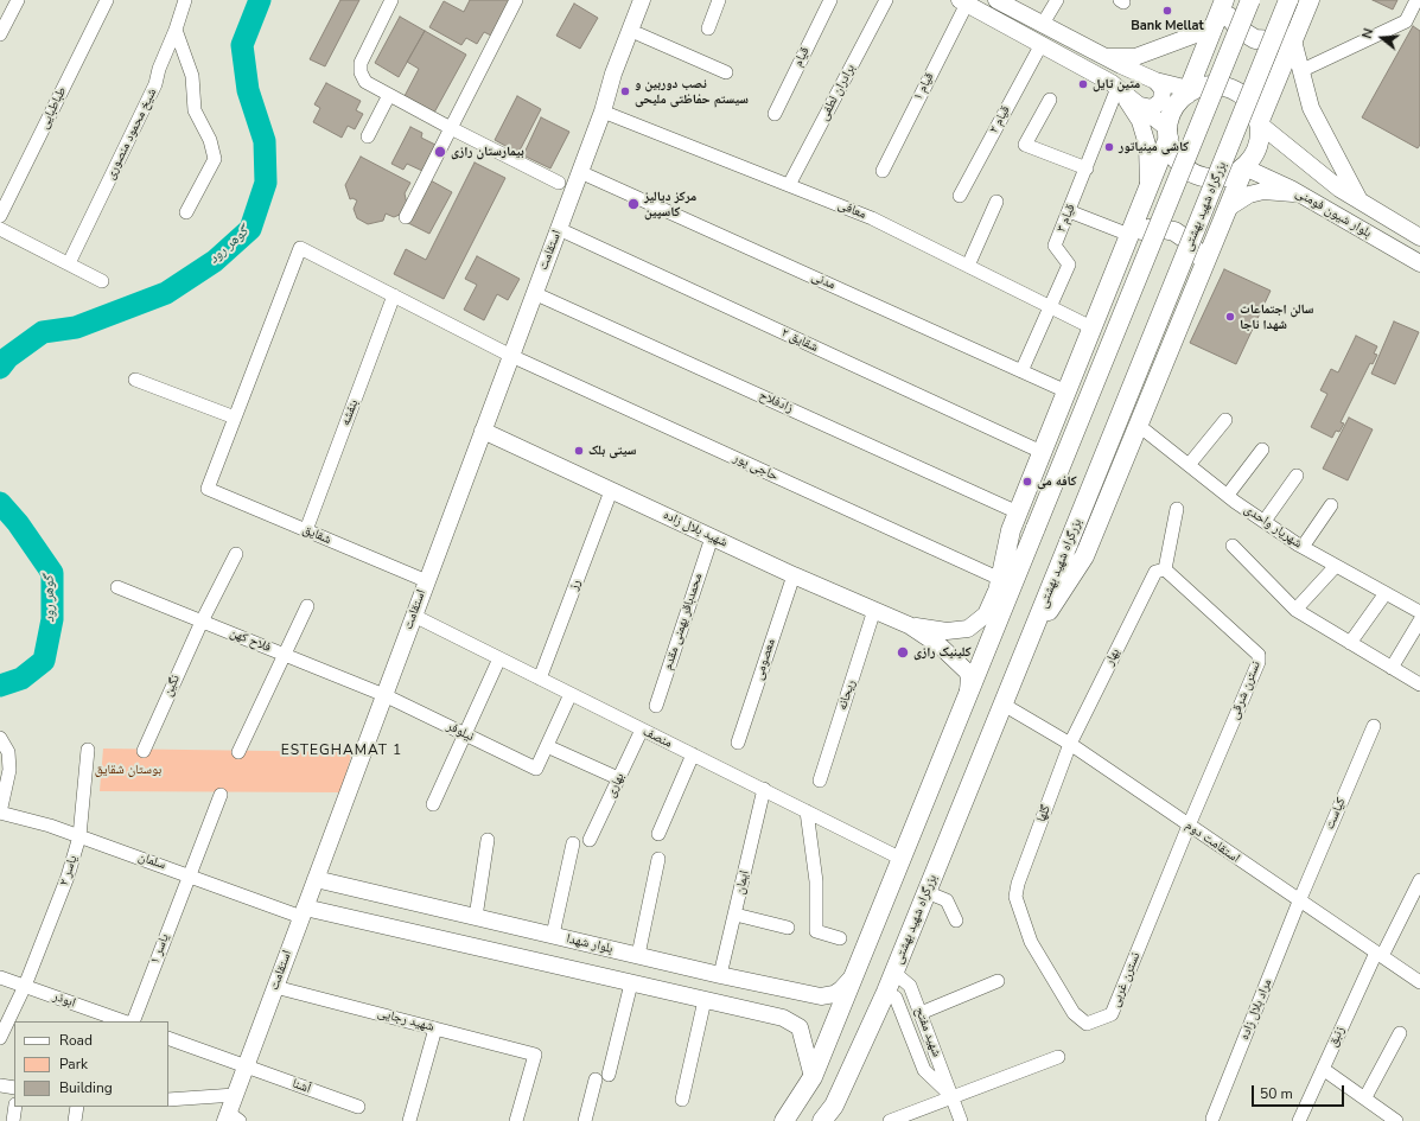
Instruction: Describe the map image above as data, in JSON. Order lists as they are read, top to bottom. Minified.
{"streets":{"highway":["بزرگراه شهید بهشتی"],"main road":["بلوار شیون فومنی","استقامت","شهید بلال زاده","بلوار شهدا"],"street":["قیام","قیام ۱","برادران لطفی","طباطبایی","قیام ۲","شیخ محمود منصوری","معافی","قیام ۳","مدنی","شقایق ۲","زادفلاح","بنفشه","حاجی پور","شهریار واحدی","شقایق","رز","محمدباقر بهمنی مقدم","فلاح کهن","بهار","معصومی","نگین","نسترن شرقی","ریحانه","نیلوفر","منصف","بهاری","گلها","کیاست","استقامت دوم","سلمان","یاسر ۲","ایمان","یاسر ۱","نسترن غربی","ابوذر","مراد بلال زاده","شهید رجایی","شهید مفتح","زنبق","آشنا"]},"crossings":[["برادران لطفی","معافی"],["بزرگراه شهید بهشتی","استقامت دوم"],["بزرگراه شهید بهشتی","شهید مفتح"],["معافی","قیام ۳"],["معافی","استقامت"],["قیام ۳","مدنی"],["استقامت","مدنی"],["استقامت","شقایق ۲"],["استقامت","زادفلاح"],["استقامت","حاجی پور"],["استقامت","شهید بلال زاده"],["استقامت","شقایق"],["استقامت","فلاح کهن"],["استقامت","نیلوفر"],["استقامت","منصف"],["استقامت","سلمان"],["استقامت","بلوار شهدا"],["استقامت","شهید رجایی"],["استقامت","آشنا"],["بنفشه","شقایق"],["حاجی پور","شهید بلال زاده"],["شهید بلال زاده","رز"],["شهید بلال زاده","محمدباقر بهمنی مقدم"],["شهید بلال زاده","معصومی"],["شهید بلال زاده","ریحانه"],["رز","منصف"],["فلاح کهن","نگین"],["فلاح کهن","نیلوفر"],["بهار","نسترن شرقی"],["بهار","گلها"],["بهار","استقامت دوم"],["نسترن شرقی","استقامت دوم"],["نسترن شرقی","نسترن غربی"],["منصف","بهاری"],["منصف","ایمان"],["گلها","استقامت دوم"],["گلها","نسترن غربی"],["کیاست","استقامت دوم"],["کیاست","مراد بلال زاده"],["استقامت دوم","نسترن غربی"],["استقامت دوم","مراد بلال زاده"],["استقامت دوم","زنبق"],["سلمان","یاسر ۲"],["سلمان","یاسر ۱"],["یاسر ۲","ابوذر"],["ایمان","بلوار شهدا"]],"districts":["ESTEGHAMAT 1"],"water":["گوهر رود"],"parks":["بوستان شقایق"],"places":["Bank Mellat","متین تایل","نصب دوربین و سیستم حفاظتی ملیحی","کاشی مینیاتور","بیمارستان رازی","مرکز دیالیز کاسپین","سالن اجتماعات شهدا ناجا","سیتی بلک","کافه می","کلینیک رازی"],"legend":["Road","Park","Building"],"scale_bar":"50 m","north":"left"}
